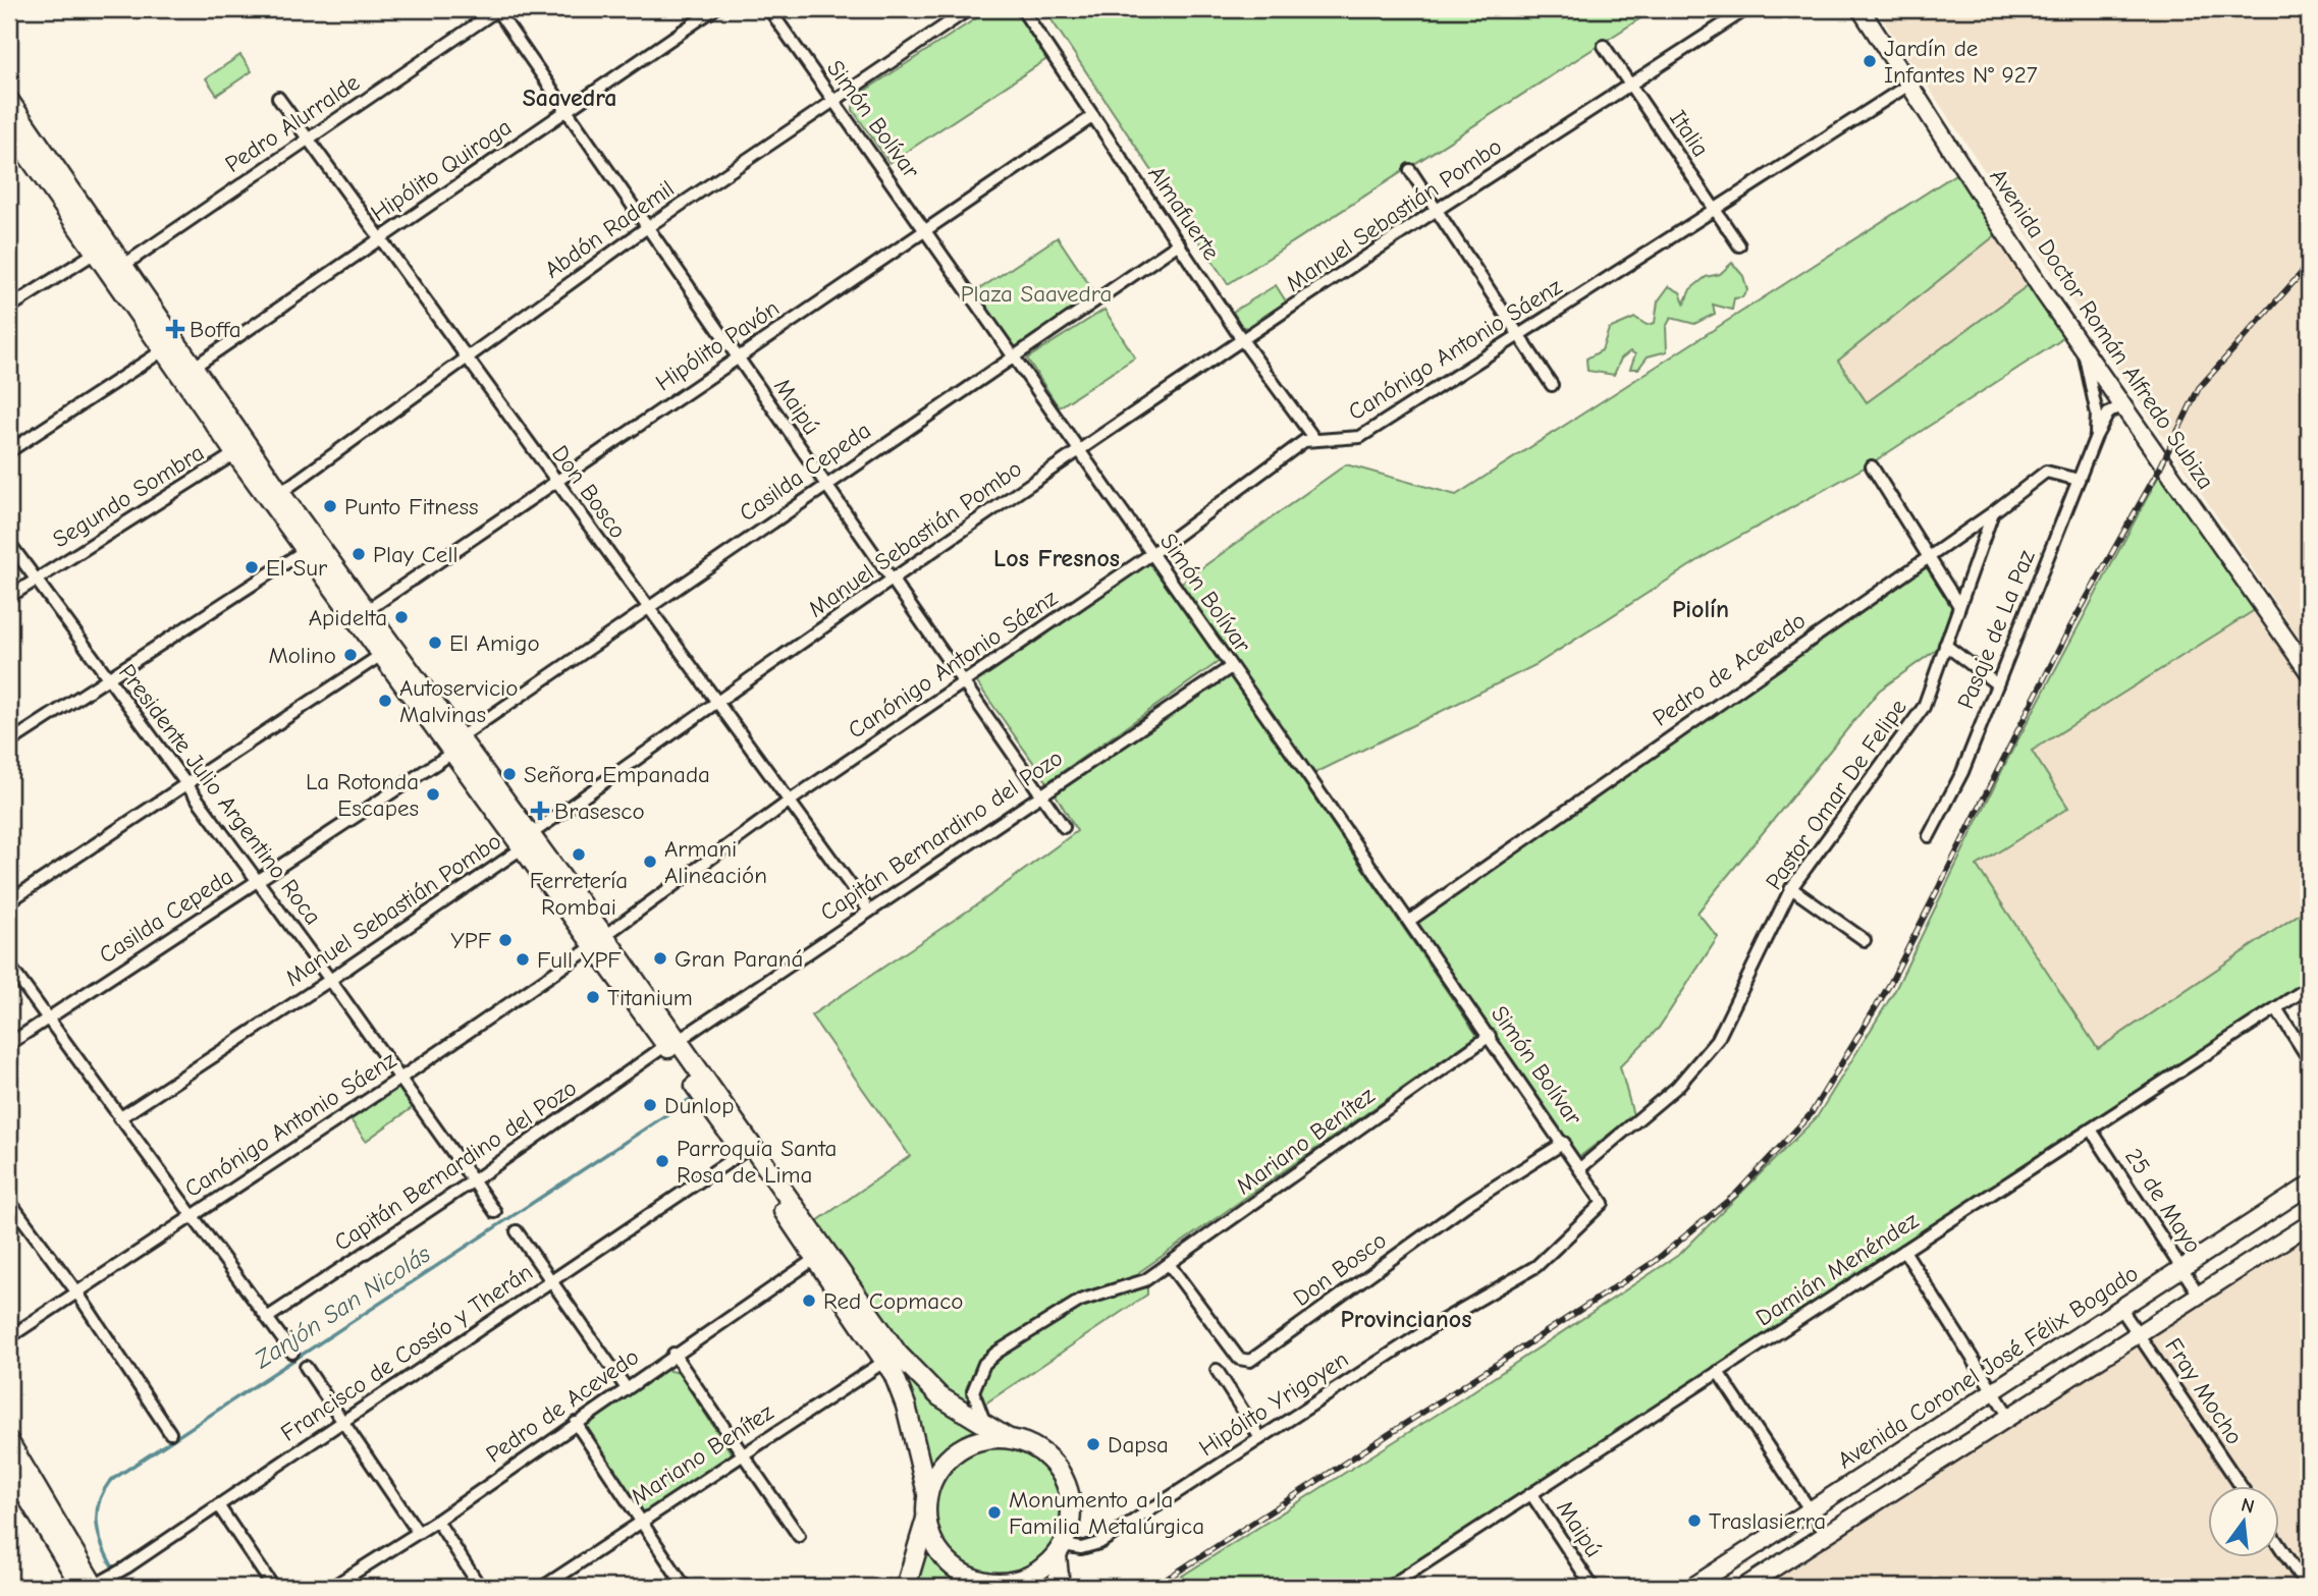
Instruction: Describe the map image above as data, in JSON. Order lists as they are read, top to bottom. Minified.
{"streets":{"main road":["Avenida Doctor Román Alfredo Subiza","Avenida Coronel José Félix Bogado"],"street":["Simón Bolívar","Pedro Alurralde","Italia","Hipólito Quiroga","Almafuerte","Manuel Sebastián Pombo","Abdón Rademil","Hipólito Pavón","Canónigo Antonio Sáenz","Maipú","Casilda Cepeda","Don Bosco","Segundo Sombra","Pasaje de La Paz","Pedro de Acevedo","Presidente Julio Argentino Roca","Pastor Omar De Felipe","Capitán Bernardino del Pozo","Mariano Benítez","25 de Mayo","Damián Menéndez","Francisco de Cossío y Therán","Fray Mocho","Hipólito Yrigoyen"]},"crossings":[["Simón Bolívar","Manuel Sebastián Pombo"],["Simón Bolívar","Abdón Rademil"],["Simón Bolívar","Hipólito Pavón"],["Simón Bolívar","Canónigo Antonio Sáenz"],["Simón Bolívar","Casilda Cepeda"],["Simón Bolívar","Don Bosco"],["Simón Bolívar","Pedro de Acevedo"],["Simón Bolívar","Pastor Omar De Felipe"],["Simón Bolívar","Capitán Bernardino del Pozo"],["Simón Bolívar","Mariano Benítez"],["Simón Bolívar","Hipólito Yrigoyen"],["Pedro Alurralde","Maipú"],["Pedro Alurralde","Don Bosco"],["Italia","Manuel Sebastián Pombo"],["Italia","Canónigo Antonio Sáenz"],["Hipólito Quiroga","Maipú"],["Hipólito Quiroga","Don Bosco"],["Almafuerte","Manuel Sebastián Pombo"],["Almafuerte","Hipólito Pavón"],["Almafuerte","Canónigo Antonio Sáenz"],["Almafuerte","Casilda Cepeda"],["Manuel Sebastián Pombo","Maipú"],["Manuel Sebastián Pombo","Don Bosco"],["Manuel Sebastián Pombo","Presidente Julio Argentino Roca"],["Abdón Rademil","Maipú"],["Abdón Rademil","Don Bosco"],["Avenida Doctor Román Alfredo Subiza","Canónigo Antonio Sáenz"],["Avenida Doctor Román Alfredo Subiza","Pasaje de La Paz"],["Hipólito Pavón","Maipú"],["Hipólito Pavón","Don Bosco"],["Canónigo Antonio Sáenz","Maipú"],["Canónigo Antonio Sáenz","Don Bosco"],["Canónigo Antonio Sáenz","Presidente Julio Argentino Roca"],["Maipú","Casilda Cepeda"],["Maipú","Capitán Bernardino del Pozo"],["Maipú","Damián Menéndez"],["Casilda Cepeda","Don Bosco"],["Casilda Cepeda","Presidente Julio Argentino Roca"],["Don Bosco","Capitán Bernardino del Pozo"],["Don Bosco","Mariano Benítez"],["Segundo Sombra","Presidente Julio Argentino Roca"],["Pasaje de La Paz","Pedro de Acevedo"],["Pedro de Acevedo","Pastor Omar De Felipe"],["Presidente Julio Argentino Roca","Capitán Bernardino del Pozo"],["25 de Mayo","Damián Menéndez"],["25 de Mayo","Avenida Coronel José Félix Bogado"],["Avenida Coronel José Félix Bogado","Fray Mocho"]],"districts":["Saavedra","Los Fresnos","Piolín","Provincianos"],"water":["Zanjón San Nicolás"],"parks":["Plaza Saavedra"],"places":{"other":["Jardín de Infantes N° 927","Punto Fitness","Play Cell","El Sur","Apidelta","El Amigo","Molino","Autoservicio Malvinas","Señora Empanada","La Rotonda Escapes","Ferretería Rombai","Armani Alineación","YPF","Gran Paraná","Full YPF","Titanium","Dunlop","Parroquia Santa Rosa de Lima","Red Copmaco","Dapsa","Monumento a la Familia Metalúrgica","Traslasierra"],"health":["Boffa","Brasesco"]},"north":"top"}
